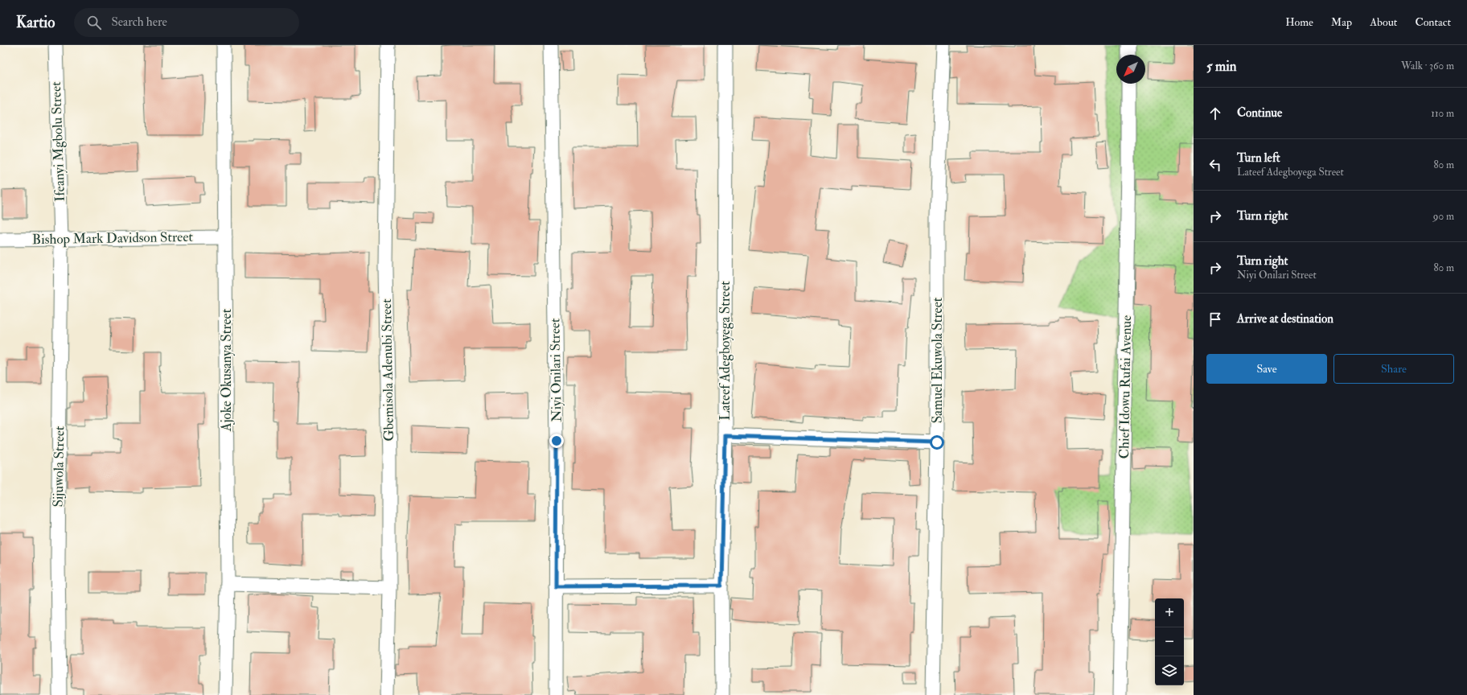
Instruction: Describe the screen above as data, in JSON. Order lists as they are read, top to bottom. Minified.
{"streets":{"street":["Ifeanyi Mgbolu Street","Bishop Mark Davidson Street","Lateef Adegboyega Street","Samuel Ekuwola Street","Ajoke Okusanya Street","Gbemisola Adenubi Street","Niyi Onilari Street","Chief Idowu Rufai Avenue","Sijuwola Street"]},"crossings":[["Ifeanyi Mgbolu Street","Bishop Mark Davidson Street"],["Ifeanyi Mgbolu Street","Sijuwola Street"],["Bishop Mark Davidson Street","Ajoke Okusanya Street"],["Bishop Mark Davidson Street","Sijuwola Street"]],"north":"bottom left","page":{"header":"Kartio","search":"Search here","nav":["Home","Map","About","Contact"],"heading":["5 min","Walk · 360 m"],"list":[["Continue","110 m"],["Turn left","Lateef Adegboyega Street","80 m"],["Turn right","90 m"],["Turn right","Niyi Onilari Street","80 m"],"Arrive at destination"],"buttons":["Save","Share"],"map_buttons":["+","−"]}}
